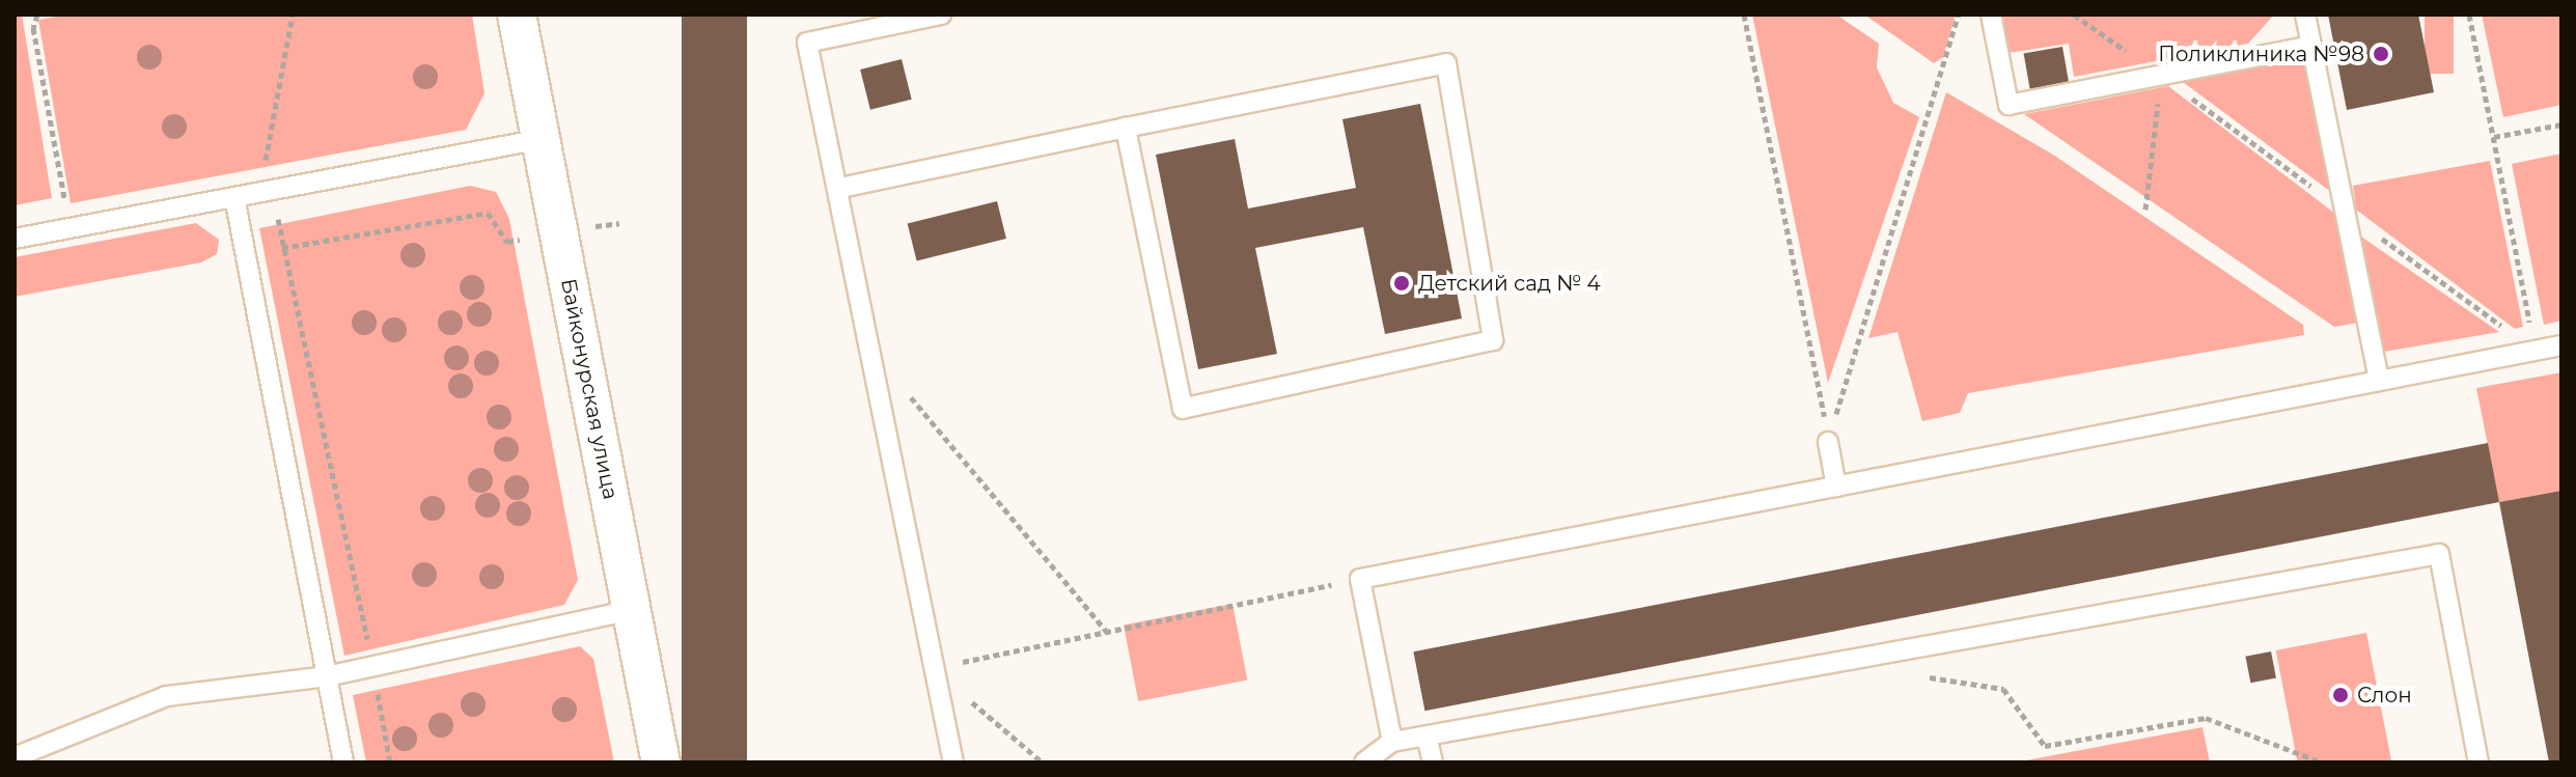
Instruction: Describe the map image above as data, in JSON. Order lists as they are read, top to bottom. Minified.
{"streets":{"street":["Байконурская улица"]},"places":["Поликлиника №98","Детский сад № 4","Слон"]}
